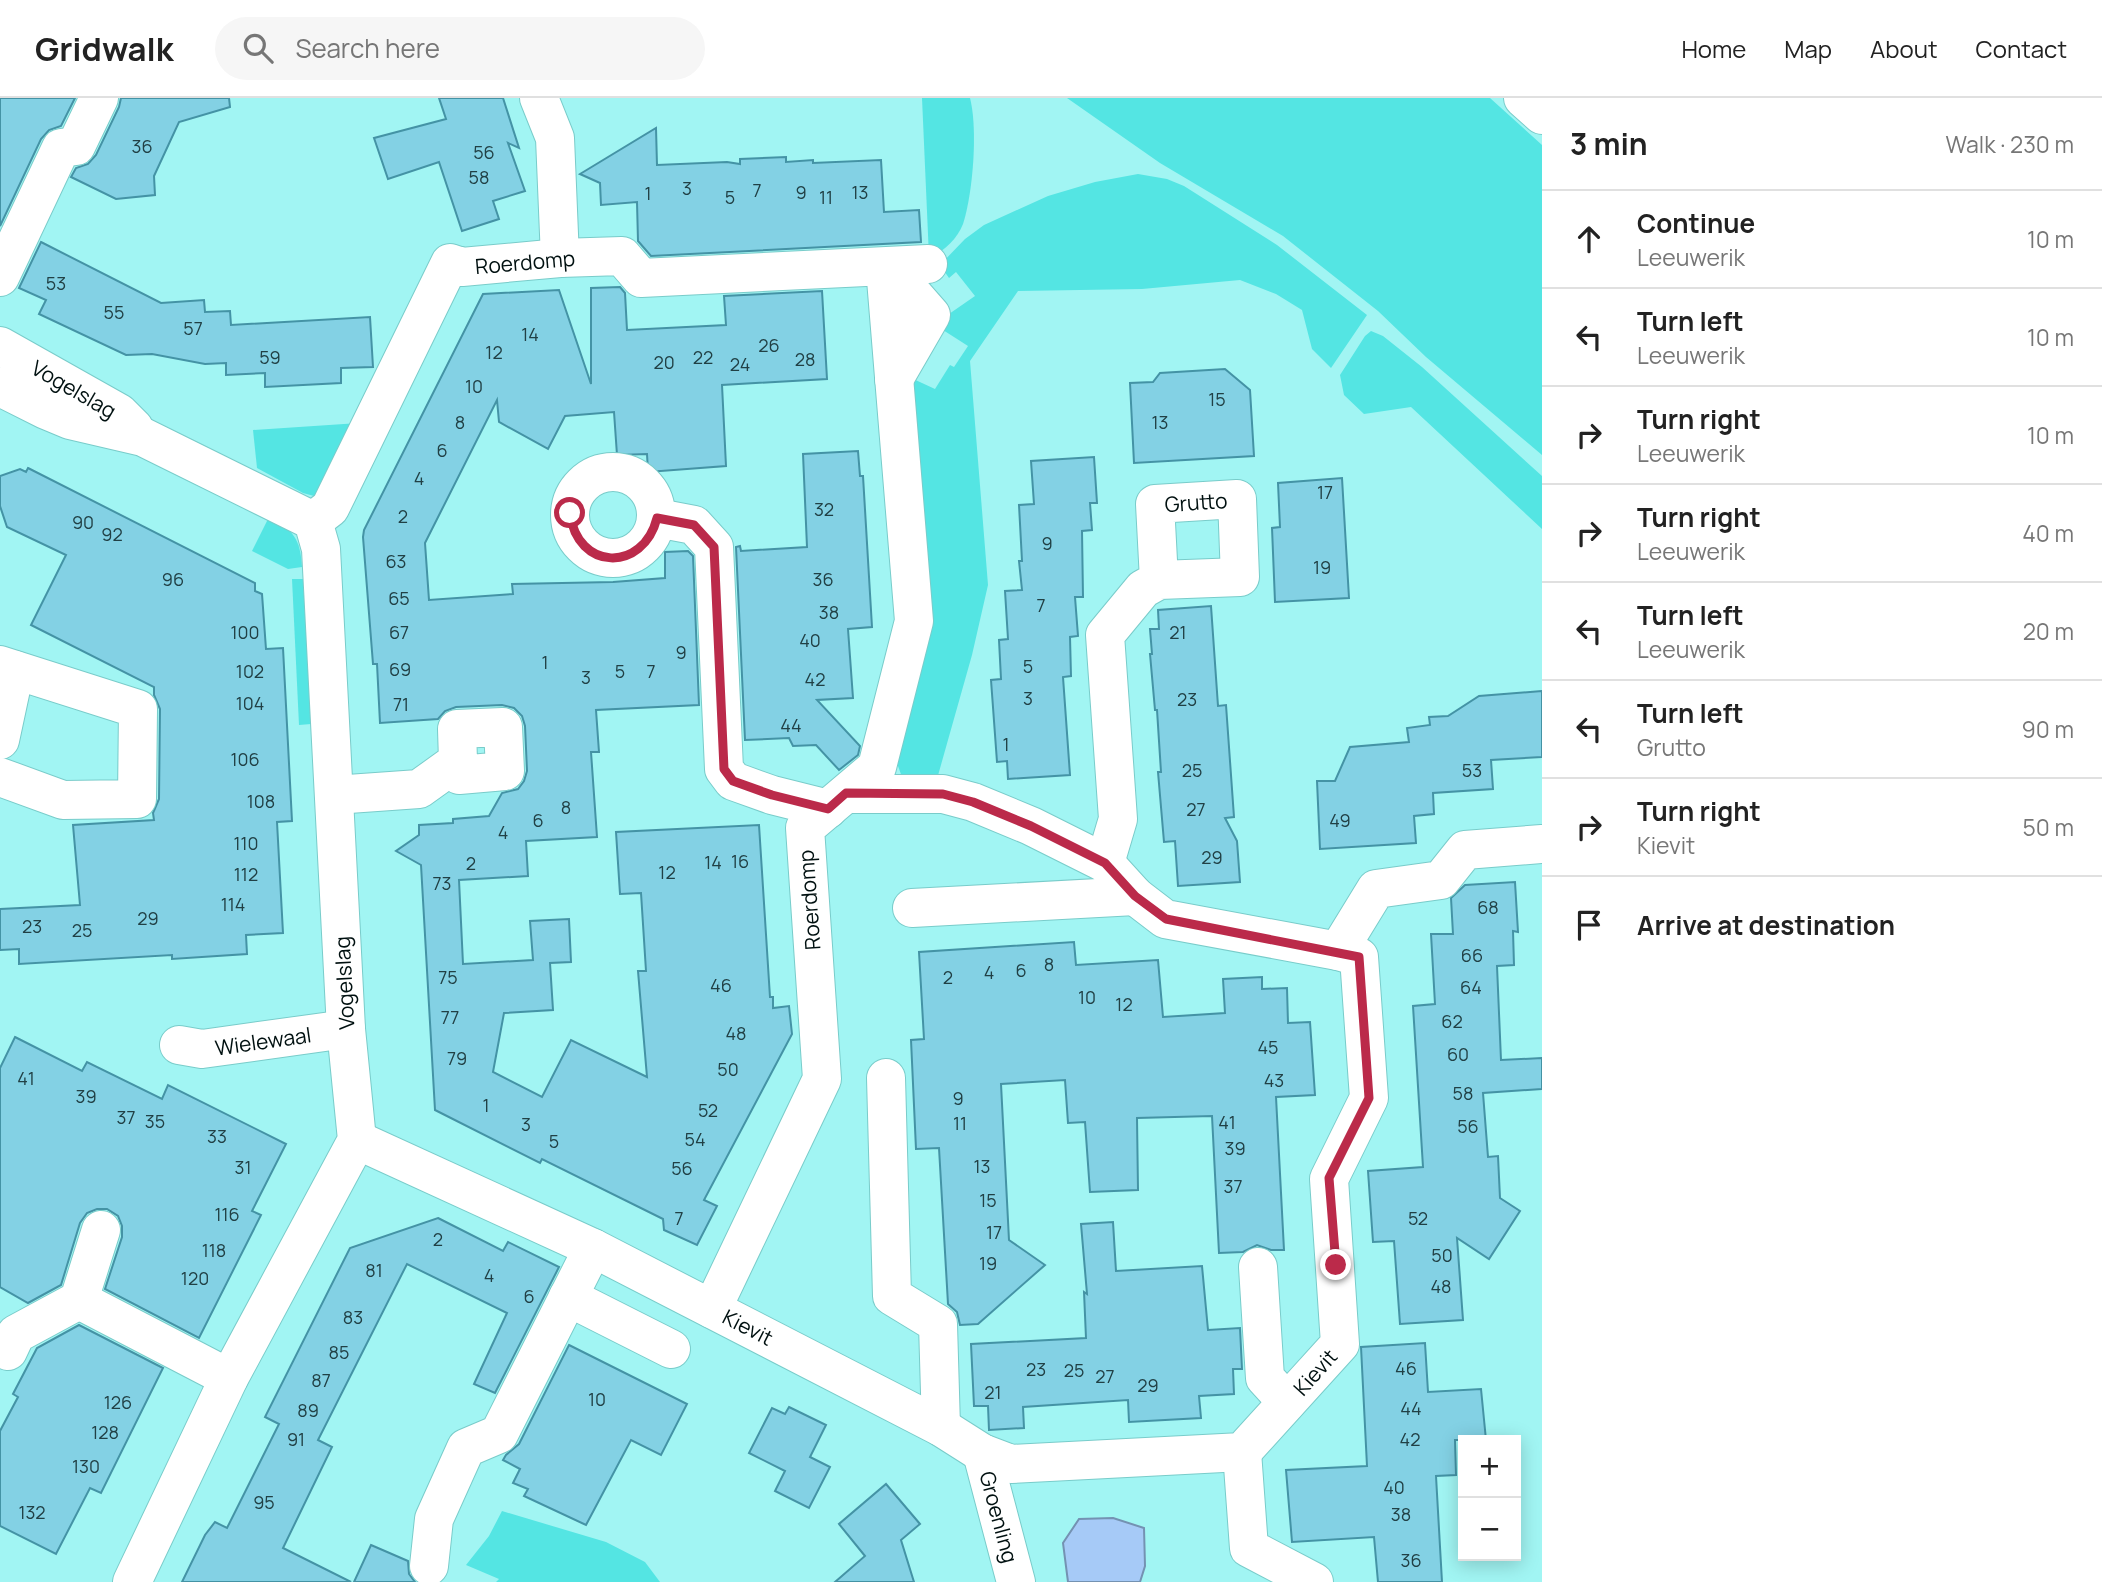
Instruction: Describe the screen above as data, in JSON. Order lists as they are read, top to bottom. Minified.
{"streets":{"street":["Roerdomp","Vogelslag","Wielewaal","Kievit","Groenling"]},"crossings":[["Roerdomp","Vogelslag"],["Roerdomp","Kievit"],["Vogelslag","Wielewaal"],["Vogelslag","Kievit"],["Kievit","Groenling"]],"house_numbers":["36","56","58","3","7","9","13","1","5","11","53","55","57","14","26","12","59","22","28","20","24","10","15","8","13","6","4","17","32","2","90","92","9","63","19","96","36","65","7","38","100","67","21","40","9","1","5","69","102","5","7","3","42","3","23","104","71","44","1","106","25","53","108","8","27","6","49","4","110","29","16","14","2","12","112","73","114","68","29","23","25","66","8","6","4","75","2","46","64","10","12","77","62","48","45","60","79","50","41","43","58","39","9","1","52","37","35","41","11","3","56","33","54","5","39","13","31","56","37","15","116","7","52","17","2","118","50","19","81","4","120","48","6","83","85","46","23","25","27","87","29","21","10","126","44","89","128","91","42","130","40","95","132","38","36"],"page":{"header":"Gridwalk","search":"Search here","nav":["Home","Map","About","Contact"],"heading":["3 min","Walk · 230 m"],"list":[["Continue","Leeuwerik","10 m"],["Turn left","Leeuwerik","10 m"],["Turn right","Leeuwerik","10 m"],["Turn right","Leeuwerik","40 m"],["Turn left","Leeuwerik","20 m"],["Turn left","Grutto","90 m"],["Turn right","Kievit","50 m"],"Arrive at destination"],"map_buttons":["+","−"]}}
